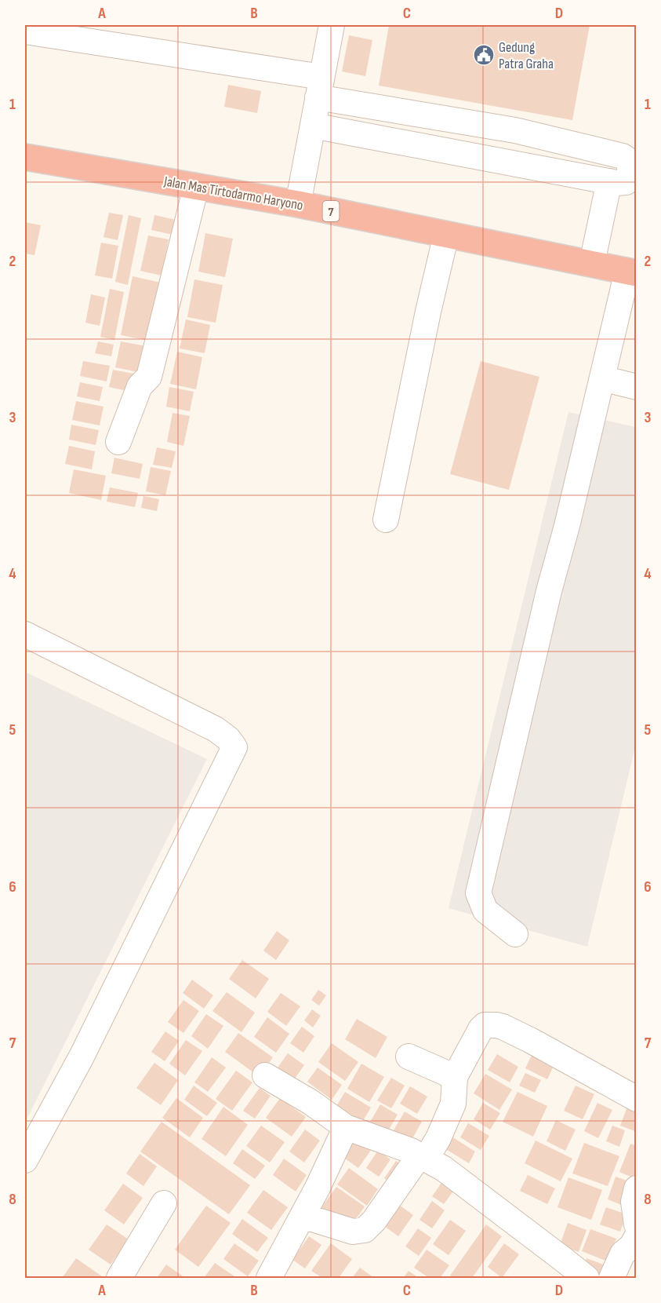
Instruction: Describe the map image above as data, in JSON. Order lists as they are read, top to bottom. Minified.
{"streets":{"highway":["Jalan Mas Tirtodarmo Haryono","7"]},"places":{"public building":["Gedung Patra Graha"]},"grid":{"columns":["A","B","C","D"],"rows":["1","2","3","4","5","6","7","8"]}}
